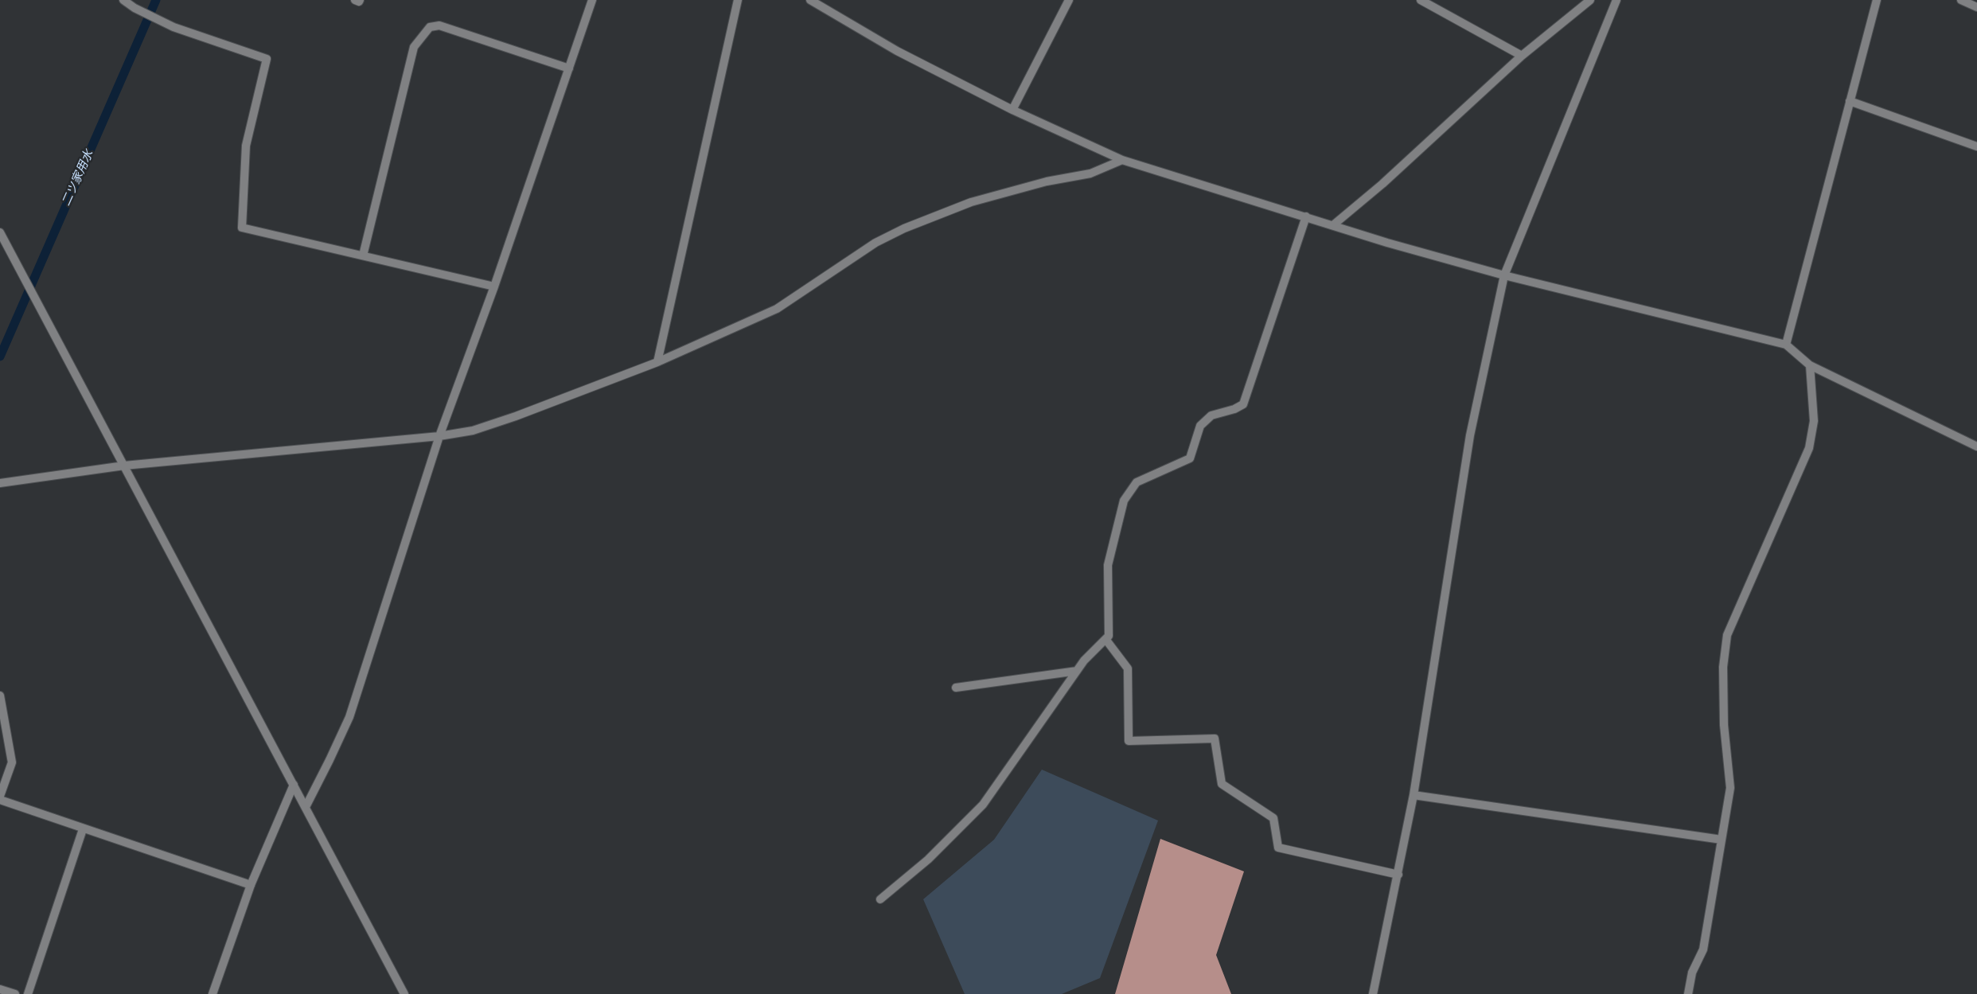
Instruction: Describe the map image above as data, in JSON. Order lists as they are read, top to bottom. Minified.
{"water":["二ツ家用水"]}
